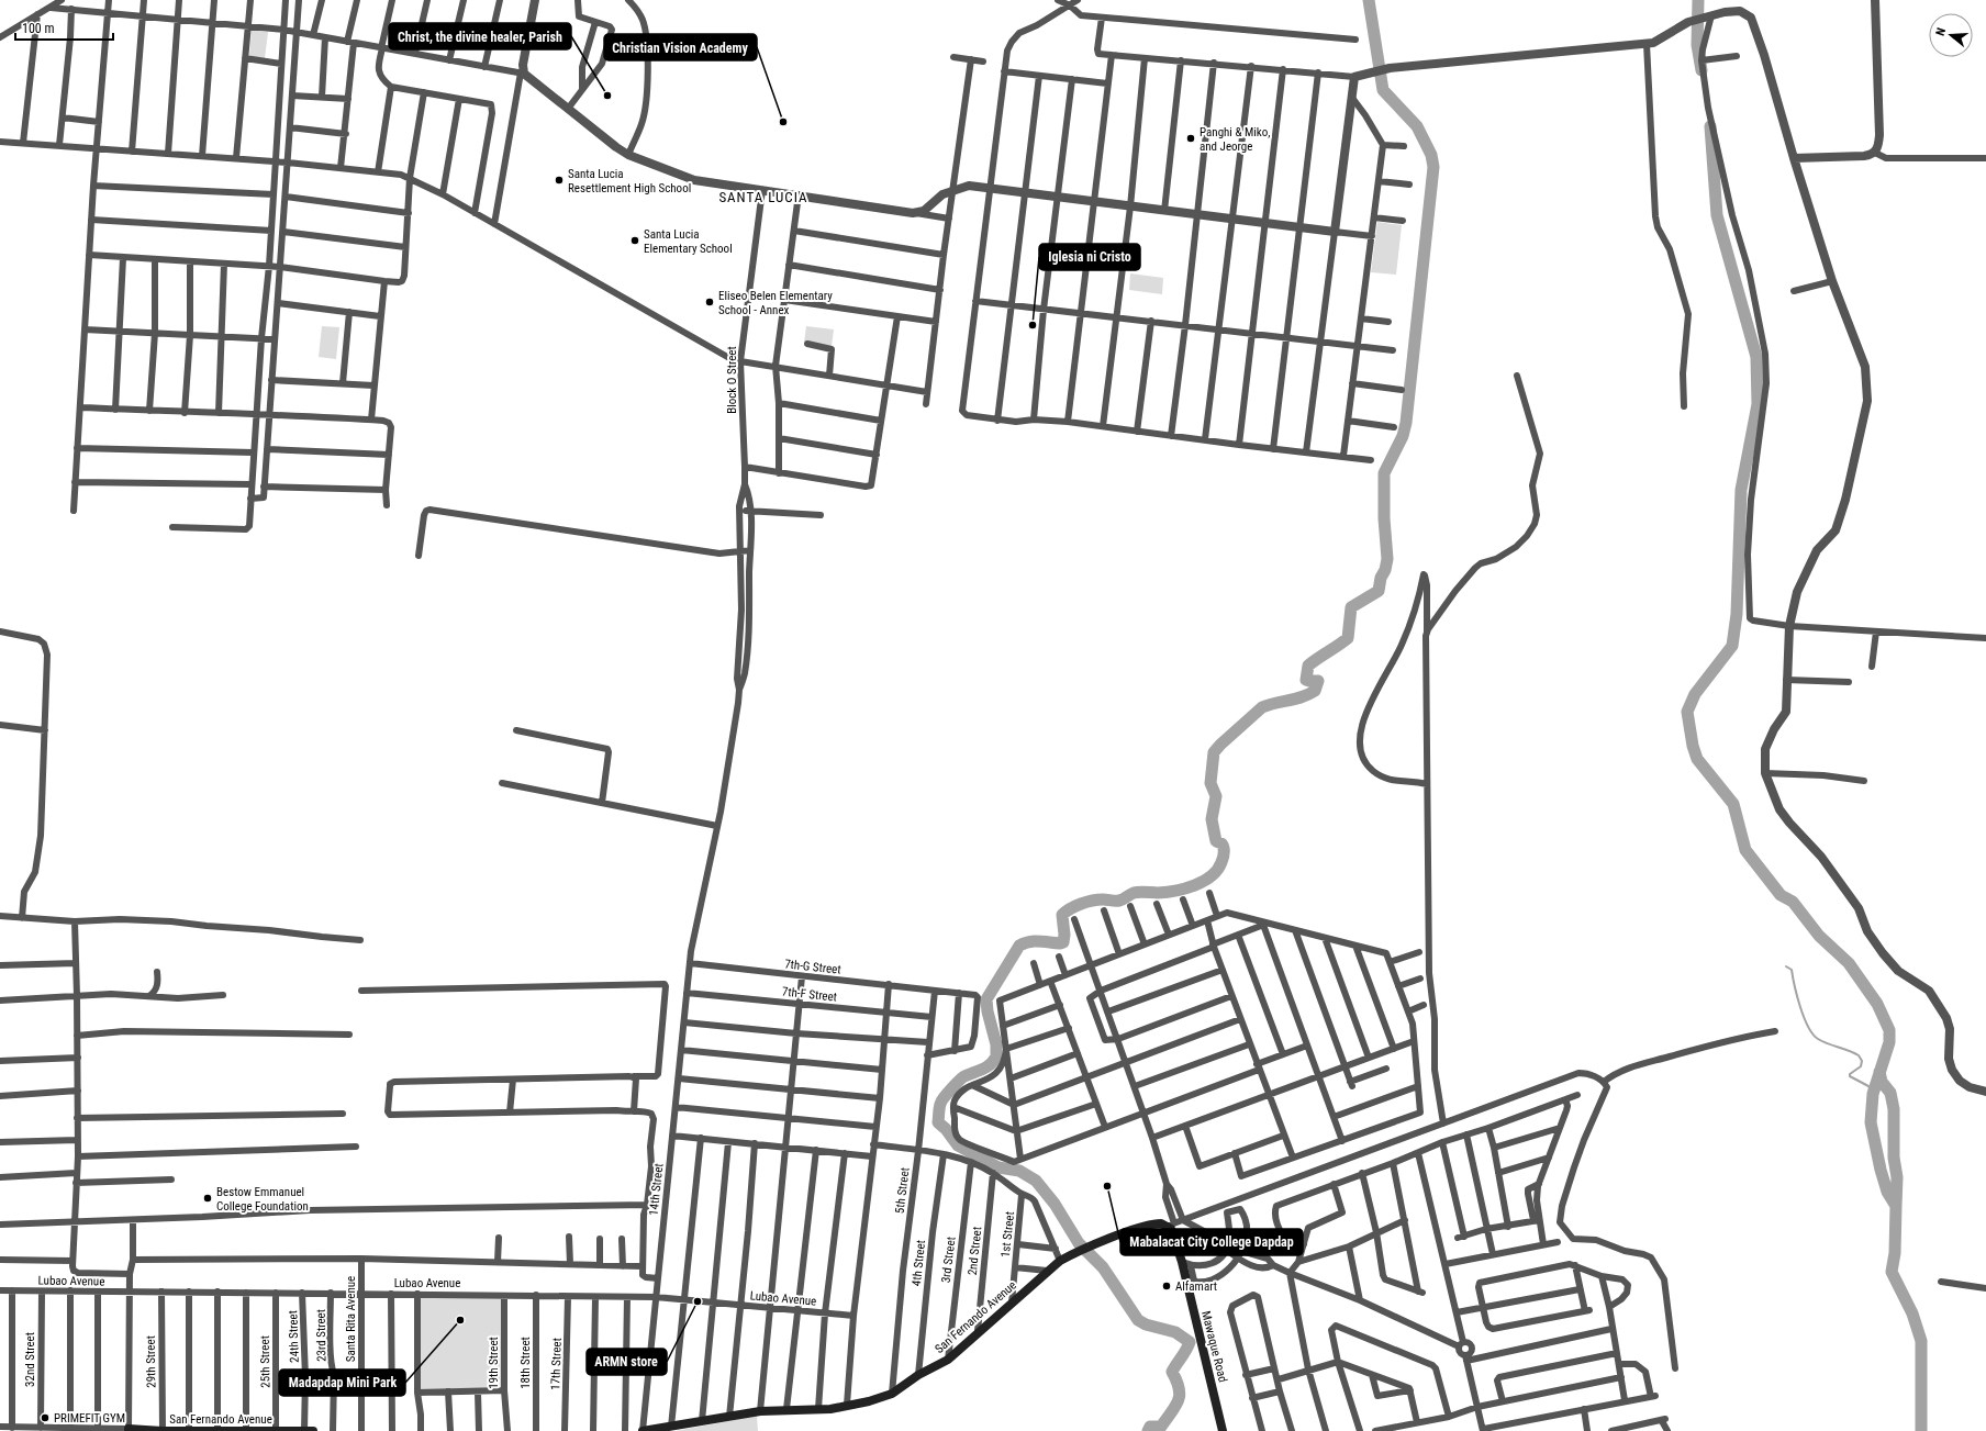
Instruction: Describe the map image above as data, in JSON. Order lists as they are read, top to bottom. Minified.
{"streets":{"main road":["San Fernando Avenue","Mawaque Road"],"street":["Block O Street","7th-G Street","7th-F Street","14th Street","5th Street","1st Street","2nd Street","3rd Street","4th Street","Lubao Avenue","Santa Rita Avenue","23rd Street","24th Street","32nd Street","29th Street","25th Street","19th Street","18th Street","17th Street"]},"crossings":[["7th-G Street","14th Street"],["7th-G Street","5th Street"],["7th-F Street","14th Street"],["7th-F Street","5th Street"],["14th Street","Lubao Avenue"],["14th Street","San Fernando Avenue"],["5th Street","San Fernando Avenue"],["1st Street","San Fernando Avenue"],["2nd Street","San Fernando Avenue"],["3rd Street","San Fernando Avenue"],["4th Street","San Fernando Avenue"],["Lubao Avenue","Santa Rita Avenue"],["Lubao Avenue","23rd Street"],["Lubao Avenue","24th Street"],["Lubao Avenue","32nd Street"],["Lubao Avenue","29th Street"],["Lubao Avenue","25th Street"],["Lubao Avenue","19th Street"],["Lubao Avenue","18th Street"],["Lubao Avenue","17th Street"],["San Fernando Avenue","24th Street"],["San Fernando Avenue","Mawaque Road"],["San Fernando Avenue","32nd Street"],["San Fernando Avenue","29th Street"],["San Fernando Avenue","25th Street"]],"districts":["SANTA LUCIA"],"places":["Christ, the divine healer, Parish","Christian Vision Academy","Panghi & Miko, and Jeorge","Santa Lucia Resettlement High School","Santa Lucia Elementary School","Eliseo Belen Elementary School - Annex","Iglesia ni Cristo","Mabalacat City College Dapdap","Bestow Emmanuel College Foundation","Alfamart","ARMN store","Madapdap Mini Park","PRIMEFIT GYM"],"scale_bar":"100 m","north":"left"}
